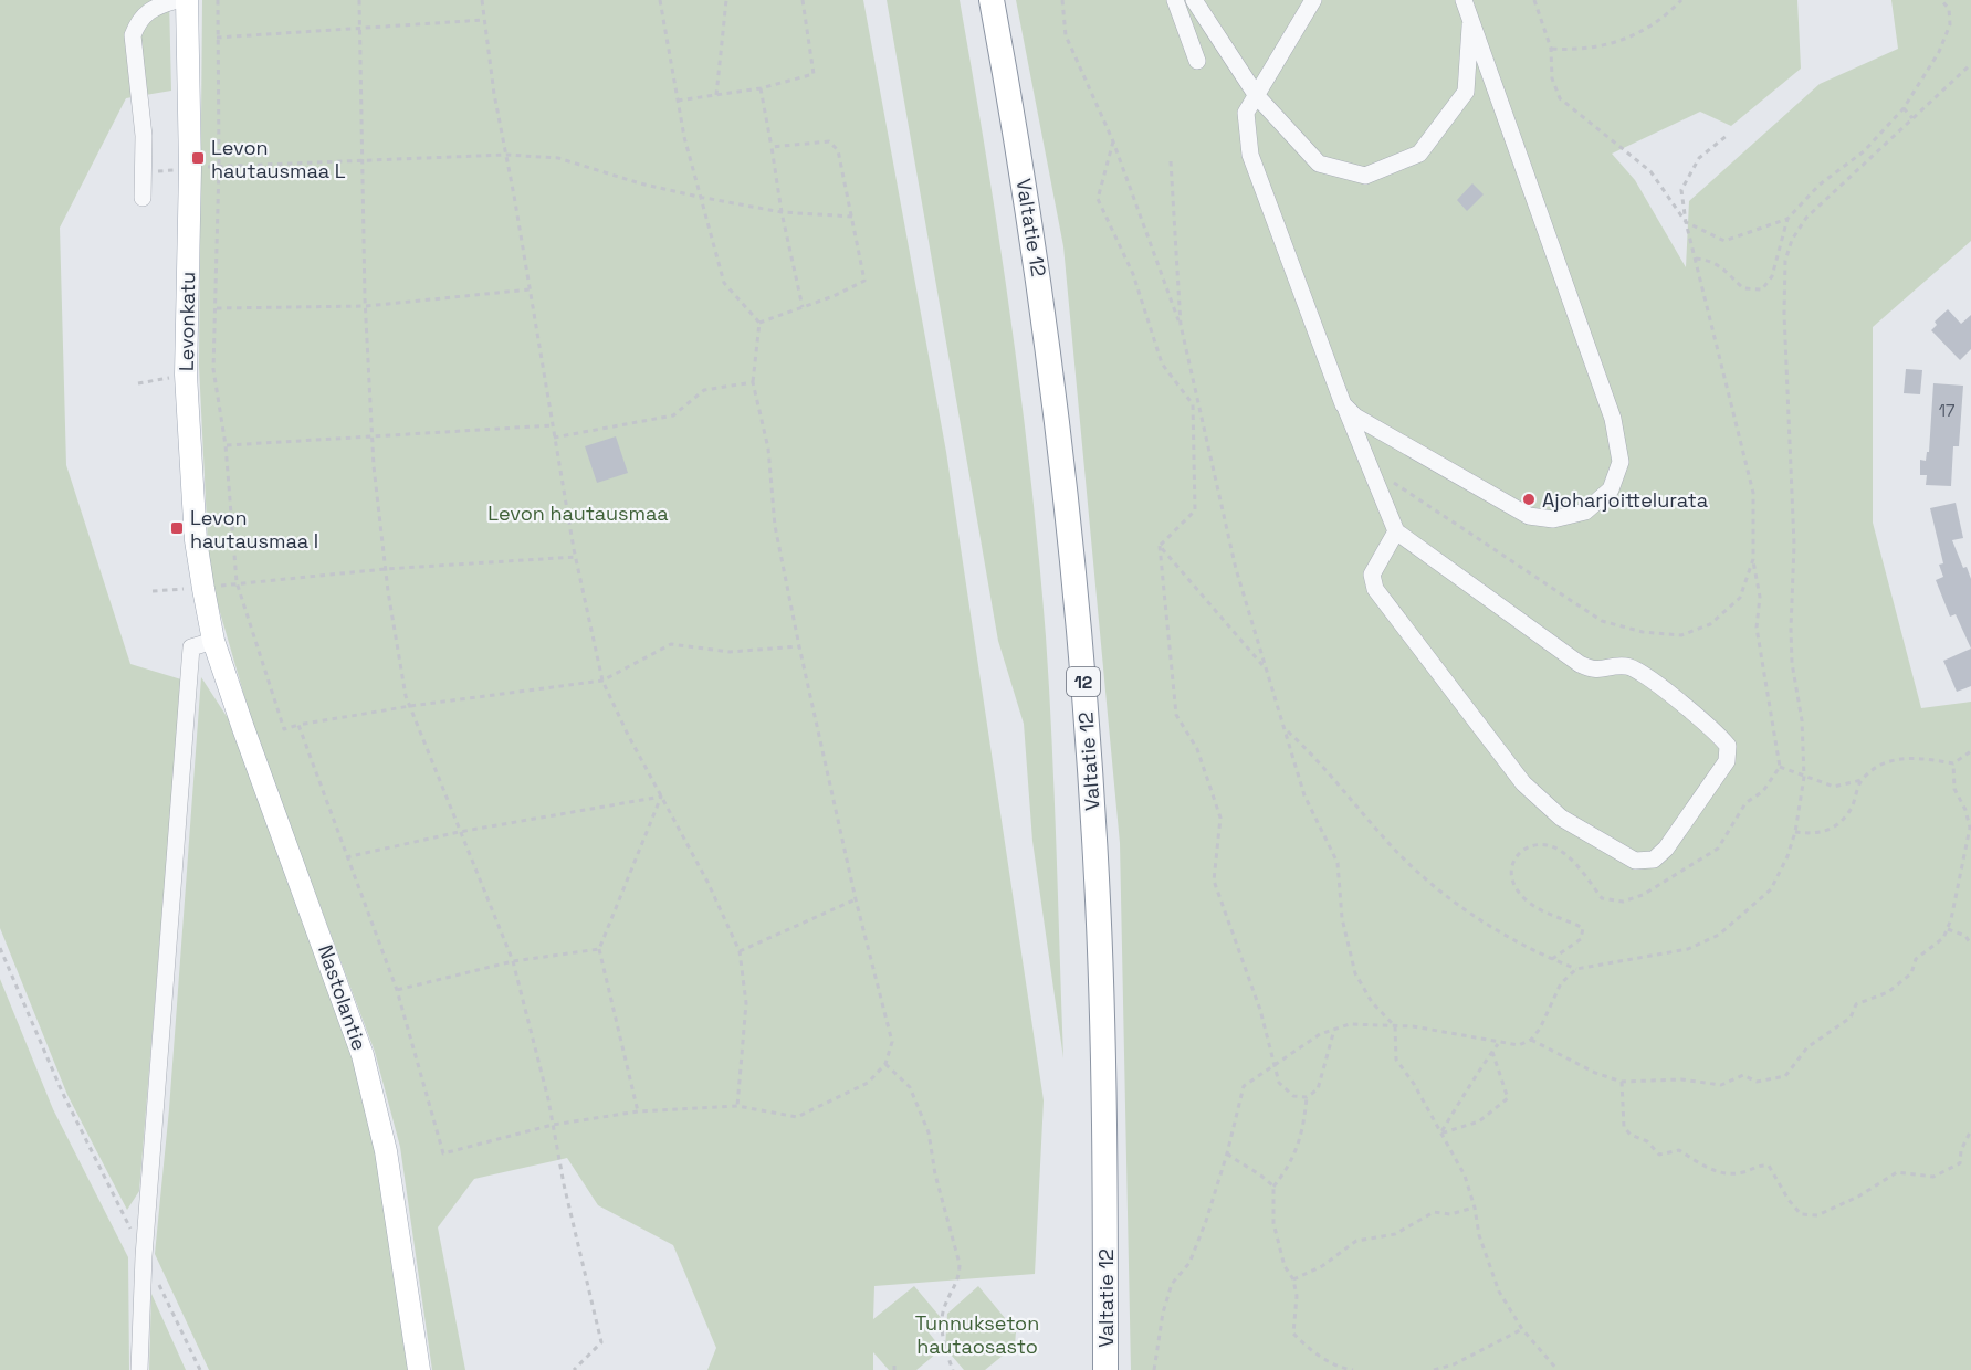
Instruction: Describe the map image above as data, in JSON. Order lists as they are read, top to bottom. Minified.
{"streets":{"highway":["Valtatie 12","12"],"main road":["Levonkatu","Nastolantie"]},"crossings":[["Levonkatu","Nastolantie"]],"parks":["Levon hautausmaa","Tunnukseton hautaosasto"],"places":{"transit":["Levon hautausmaa L","Levon hautausmaa I"],"other":["Ajoharjoittelurata"]},"house_numbers":["17"]}
